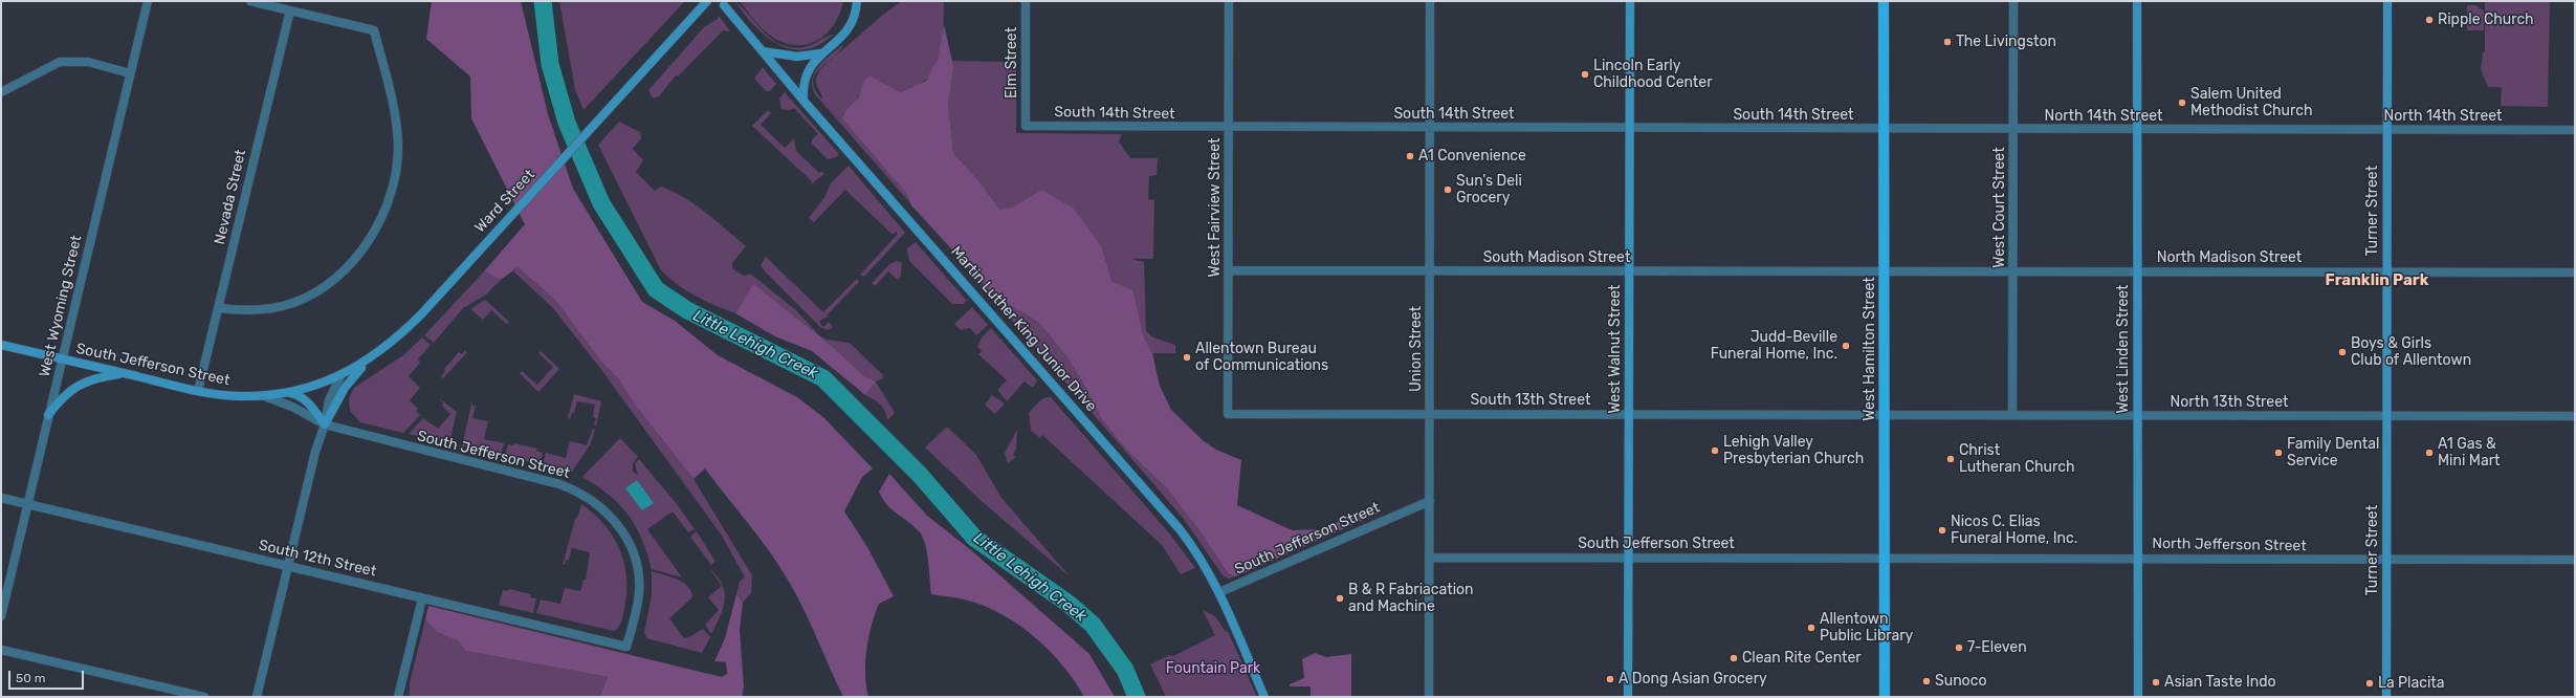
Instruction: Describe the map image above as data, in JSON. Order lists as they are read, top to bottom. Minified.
{"streets":{"main road":["Ward Street","Turner Street","Martin Luther King Junior Drive","West Walnut Street","West Hamilton Street","West Linden Street","South Jefferson Street"],"street":["Elm Street","South 14th Street","North 14th Street","Nevada Street","West Fairview Street","West Court Street","South Madison Street","North Madison Street","West Wyoming Street","Union Street","South 13th Street","North 13th Street","North Jefferson Street","South 12th Street"]},"crossings":[["Elm Street","South 14th Street"],["South 14th Street","North 14th Street"],["South 14th Street","West Fairview Street"],["South 14th Street","Union Street"],["South 14th Street","West Walnut Street"],["South 14th Street","West Hamilton Street"],["North 14th Street","West Court Street"],["North 14th Street","Turner Street"],["North 14th Street","West Hamilton Street"],["North 14th Street","West Linden Street"],["Nevada Street","South Jefferson Street"],["Ward Street","South Jefferson Street"],["West Fairview Street","South Madison Street"],["West Fairview Street","South 13th Street"],["West Court Street","North Madison Street"],["West Court Street","North 13th Street"],["Turner Street","North Madison Street"],["Turner Street","North 13th Street"],["Turner Street","North Jefferson Street"],["South Madison Street","North Madison Street"],["South Madison Street","Union Street"],["South Madison Street","West Walnut Street"],["South Madison Street","West Hamilton Street"],["North Madison Street","West Hamilton Street"],["North Madison Street","West Linden Street"],["West Wyoming Street","South Jefferson Street"],["West Wyoming Street","South 12th Street"],["Martin Luther King Junior Drive","South Jefferson Street"],["Union Street","South Jefferson Street"],["Union Street","South 13th Street"],["West Walnut Street","South Jefferson Street"],["West Walnut Street","South 13th Street"],["West Hamilton Street","South Jefferson Street"],["West Hamilton Street","South 13th Street"],["West Hamilton Street","North 13th Street"],["West Hamilton Street","North Jefferson Street"],["West Linden Street","North 13th Street"],["West Linden Street","North Jefferson Street"],["South Jefferson Street","North Jefferson Street"],["South Jefferson Street","South 12th Street"],["South 13th Street","North 13th Street"]],"districts":["Franklin Park"],"water":["Little Lehigh Creek"],"parks":["Fountain Park"],"places":["Ripple Church","The Livingston","Lincoln Early Childhood Center","Salem United Methodist Church","A1 Convenience","Sun's Deli Grocery","Judd-Beville Funeral Home, Inc.","Boys & Girls Club of Allentown","Allentown Bureau of Communications","Lehigh Valley Presbyterian Church","Family Dental Service","A1 Gas & Mini Mart","Christ Lutheran Church","Nicos C. Elias Funeral Home, Inc.","B & R Fabriacation and Machine","Allentown Public Library","7-Eleven","Clean Rite Center","A Dong Asian Grocery","Sunoco","Asian Taste Indo","La Placita"],"scale_bar":"50 m"}
